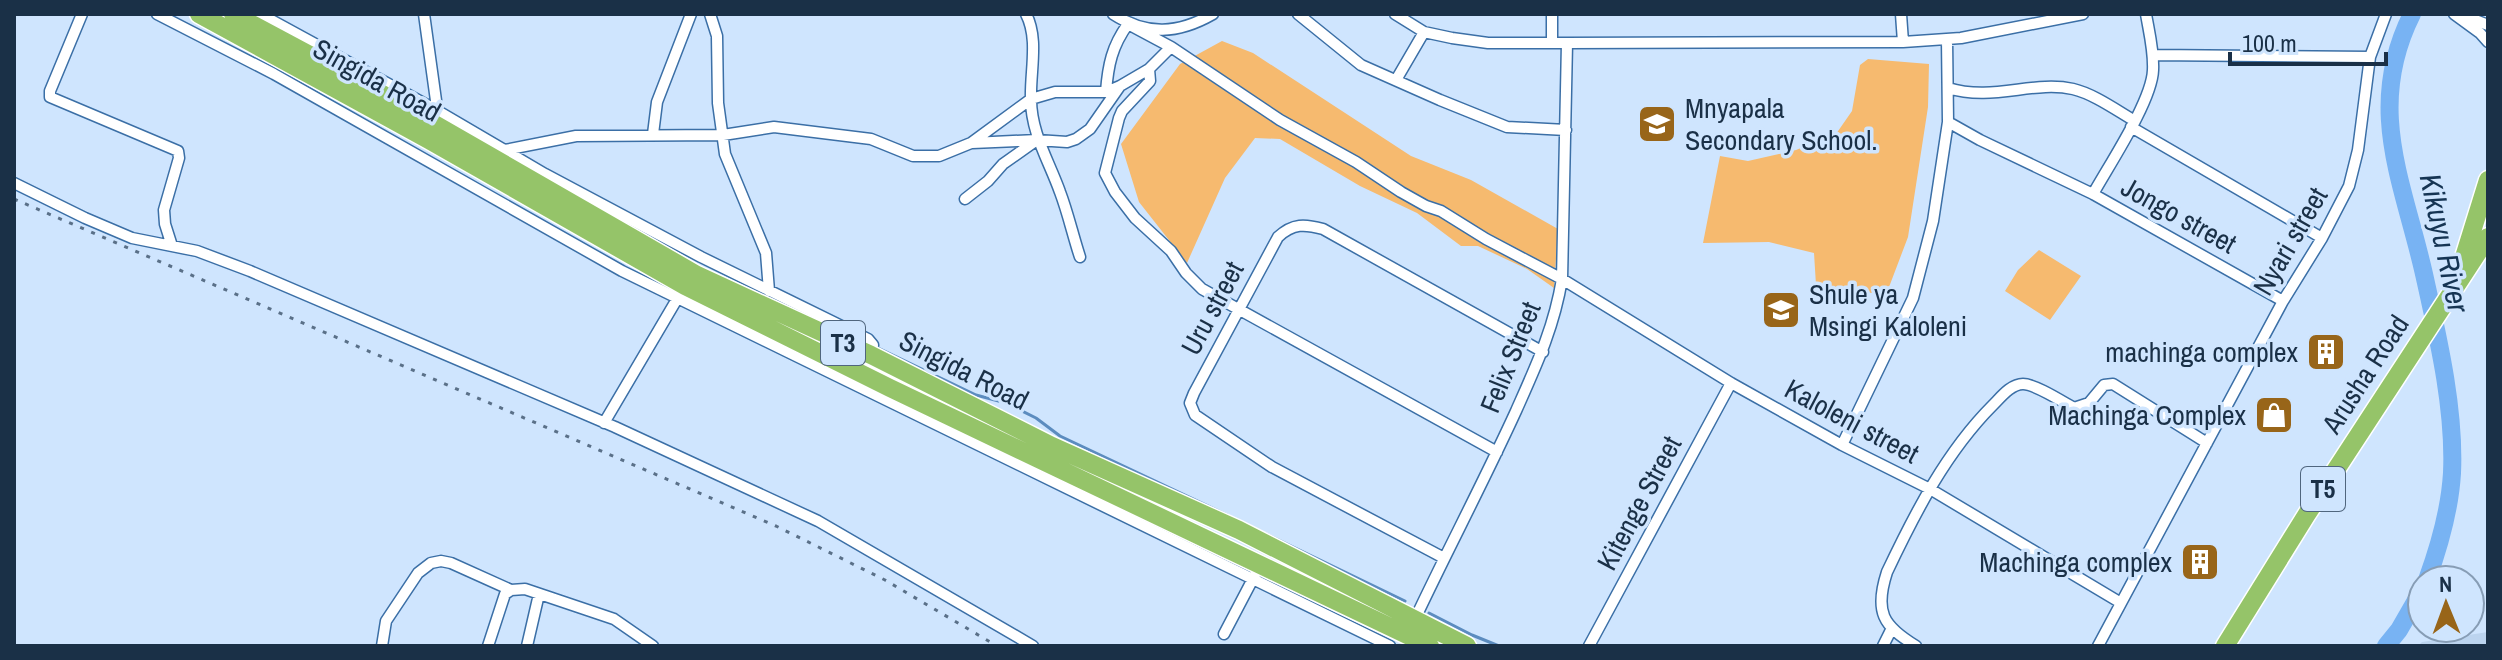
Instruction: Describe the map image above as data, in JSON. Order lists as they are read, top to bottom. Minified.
{"streets":{"highway":["Singida Road","T3","Arusha Road","T5"],"street":["Jongo street","Nyari street","Uru street","Felix Street","Kaloleni street","Kitenge Street"]},"crossings":[["Singida Road","Felix Street"],["Jongo street","Nyari street"],["Nyari street","Kaloleni street"],["Uru street","Felix Street"],["Felix Street","Kaloleni street"],["Kaloleni street","Kitenge Street"]],"water":["Kikuyu River"],"places":{"school or university":["Mnyapala Secondary School.","Shule ya Msingi Kaloleni"],"building":["machinga complex","Machinga complex"],"shop":["Machinga Complex"]},"scale_bar":"100 m","north":"top"}
